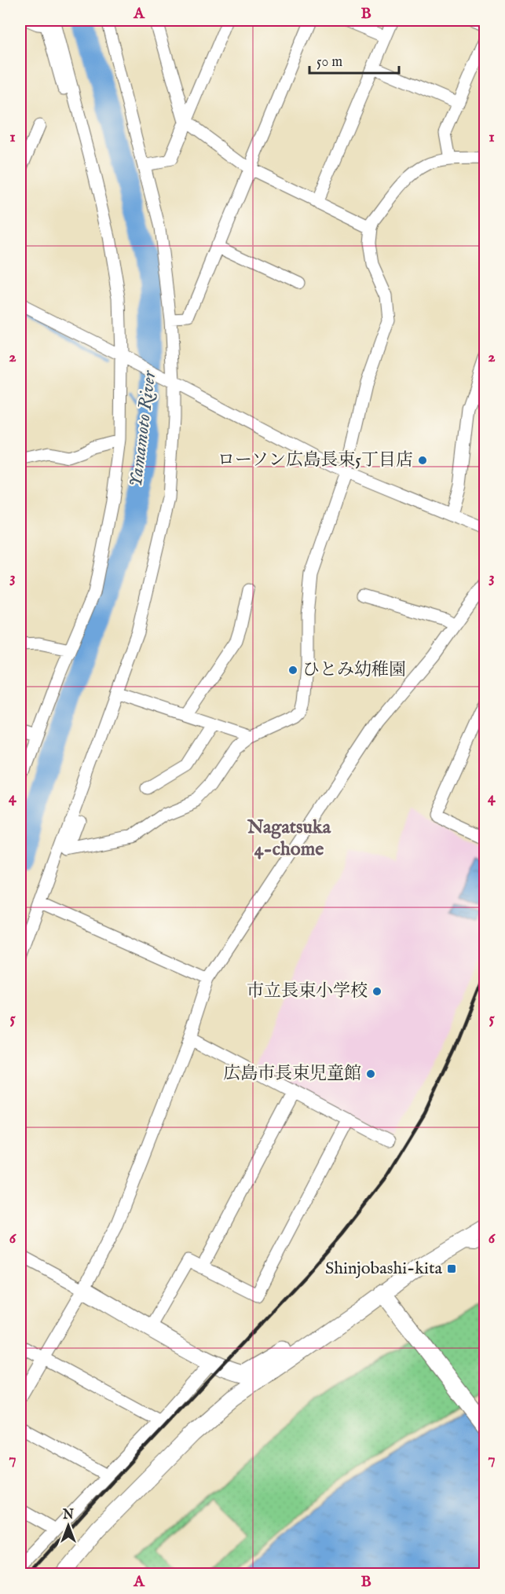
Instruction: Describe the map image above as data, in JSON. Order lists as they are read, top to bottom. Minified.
{"districts":["Nagatsuka 4-chome"],"water":["Yamamoto River"],"places":{"other":["ローソン広島長束5丁目店","ひとみ幼稚園","市立長束小学校","広島市長束児童館"],"transit":["Shinjobashi-kita"]},"scale_bar":"50 m","north":"top","grid":{"columns":["A","B"],"rows":["1","2","3","4","5","6","7"]}}
